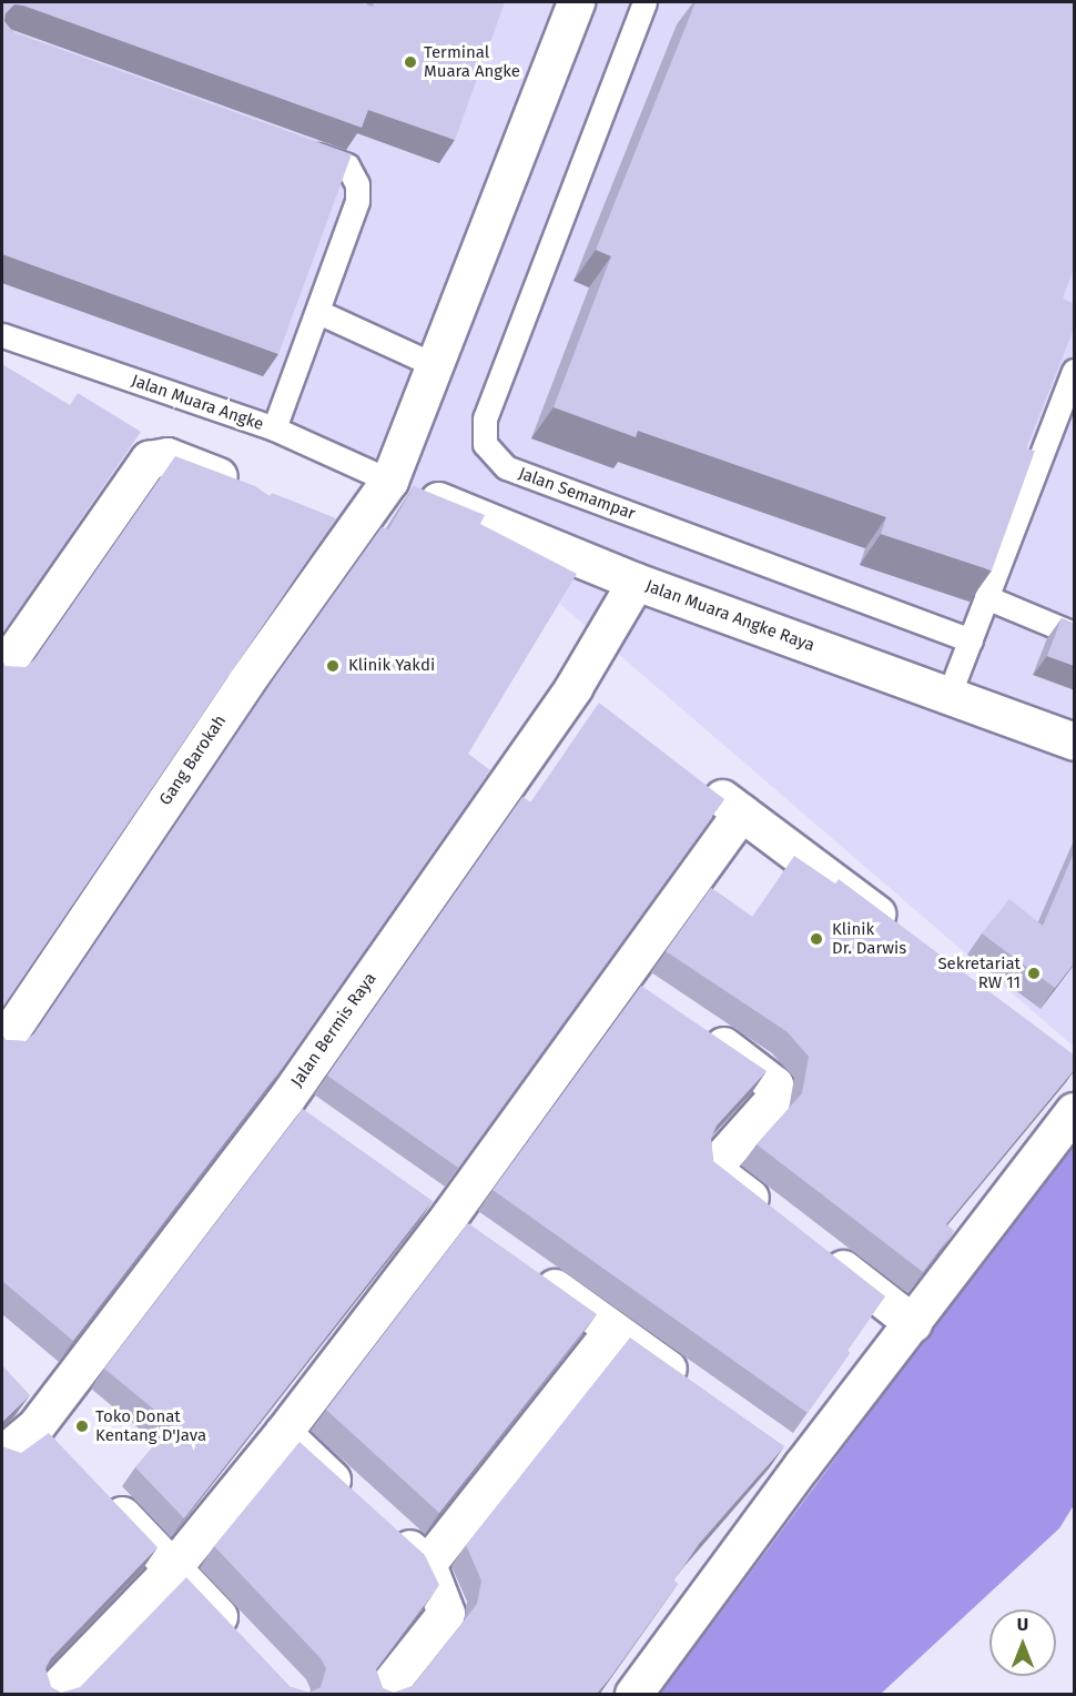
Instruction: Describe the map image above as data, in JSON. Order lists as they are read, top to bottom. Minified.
{"streets":{"street":["Jalan Muara Angke Raya","Gang Barokah","Jalan Bermis Raya"],"lane":["Jalan Muara Angke","Jalan Semampar"]},"crossings":[["Jalan Muara Angke","Jalan Muara Angke Raya"],["Jalan Muara Angke","Gang Barokah"],["Jalan Muara Angke Raya","Gang Barokah"],["Jalan Muara Angke Raya","Jalan Bermis Raya"]],"places":["Terminal Muara Angke","Klinik Yakdi","Klinik Dr. Darwis","Sekretariat RW 11","Toko Donat Kentang D'Java"],"north":"top"}
